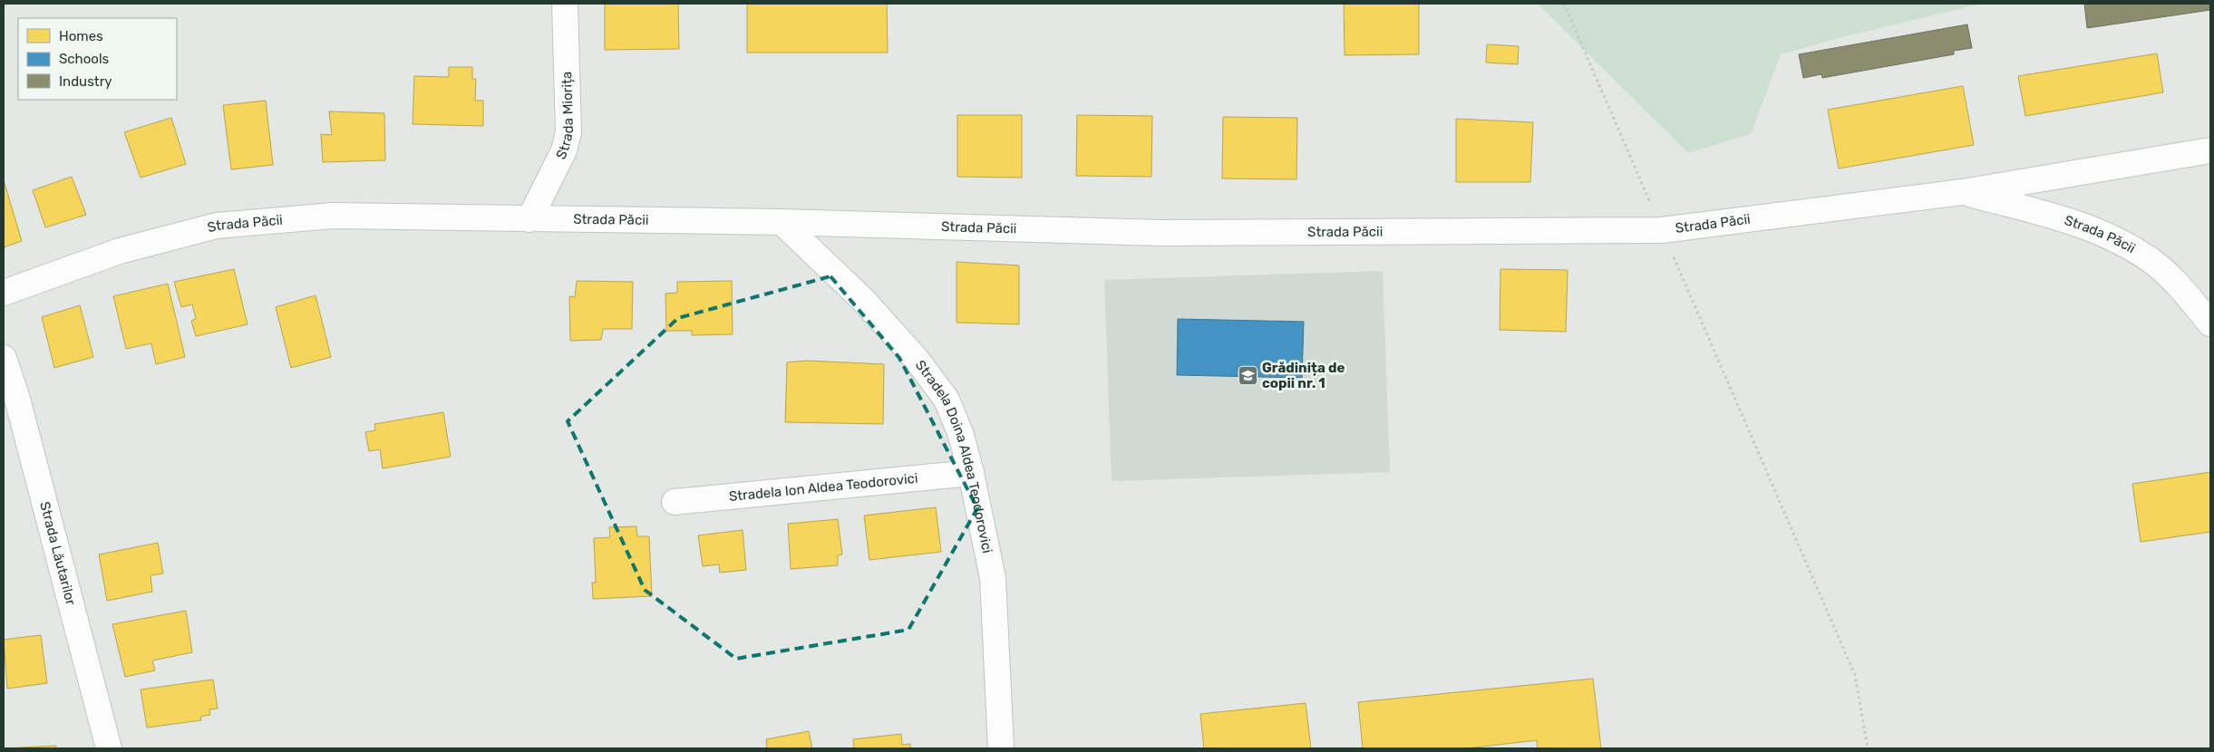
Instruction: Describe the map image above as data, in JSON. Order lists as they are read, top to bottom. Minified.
{"streets":{"street":["Strada Miorița","Strada Păcii","Stradela Doina Aldea Teodorovici","Stradela Ion Aldea Teodorovici","Strada Lăutarilor"]},"crossings":[["Strada Miorița","Strada Păcii"],["Strada Păcii","Stradela Doina Aldea Teodorovici"],["Stradela Doina Aldea Teodorovici","Stradela Ion Aldea Teodorovici"]],"places":{"school or university":["Grădinița de copii nr. 1"]},"legend":["Homes","Schools","Industry"]}
